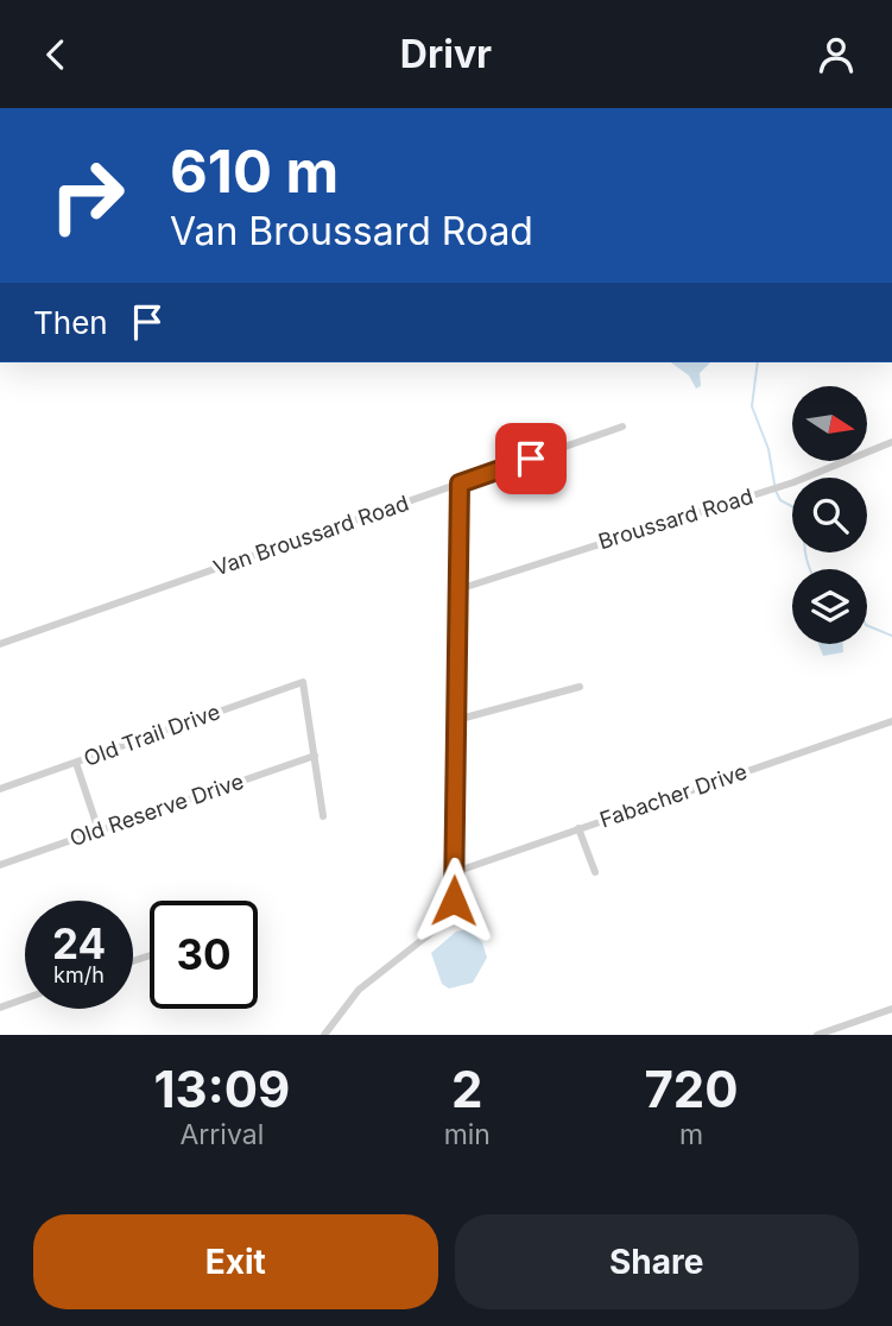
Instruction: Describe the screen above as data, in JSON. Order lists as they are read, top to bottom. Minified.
{"streets":{"street":["Broussard Road","Van Broussard Road","Old Trail Drive","Fabacher Drive","Old Reserve Drive"]},"crossings":[["Old Trail Drive","Old Reserve Drive"]],"north":"right","page":{"header":"Drivr","turn":["610 m","Van Broussard Road"],"then":"Then","speed":"24 km/h","limit":"30","eta":["13:09","Arrival","2","min","720","m"],"buttons":["Exit","Share"]}}
